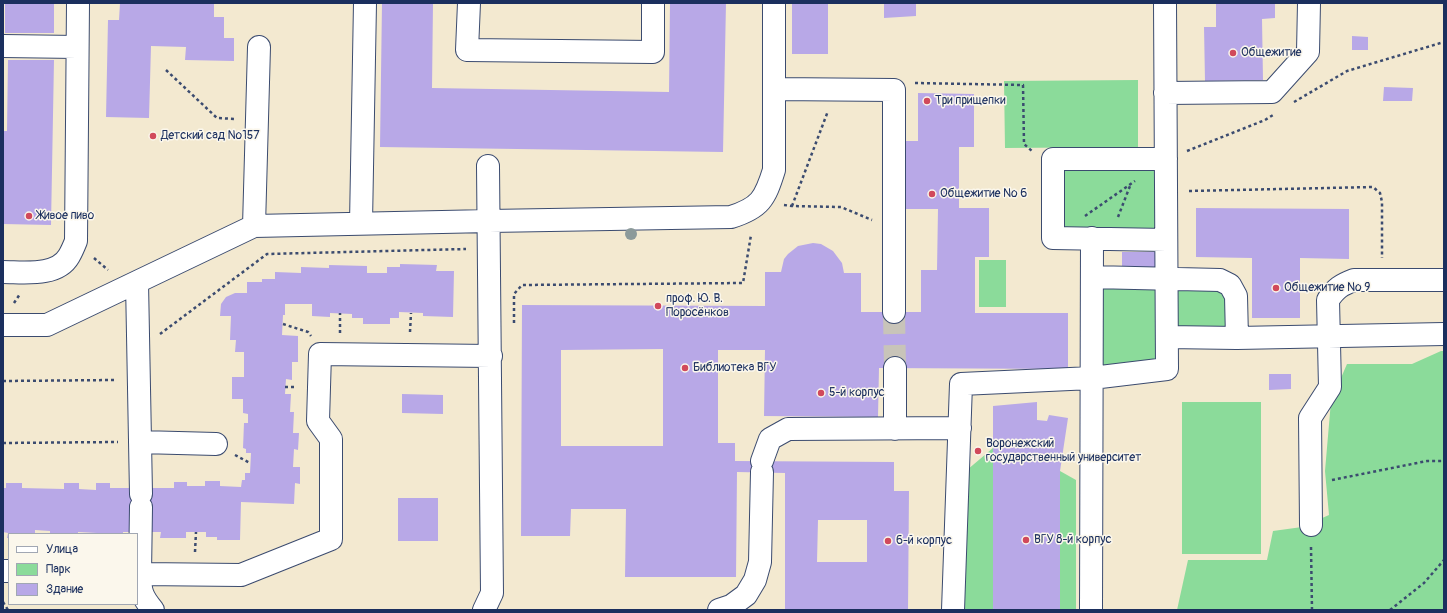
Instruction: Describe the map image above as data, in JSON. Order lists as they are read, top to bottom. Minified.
{"places":["Общежитие","Три прищепки","Детский сад №157","Общежитие № 6","Живое пиво","Общежитие № 9","проф. Ю. В. Поросёнков","Библиотека ВГУ","5-й корпус","Воронежский государственный университет","ВГУ 8-й корпус","6-й корпус"],"legend":["Улица","Парк","Здание"]}
